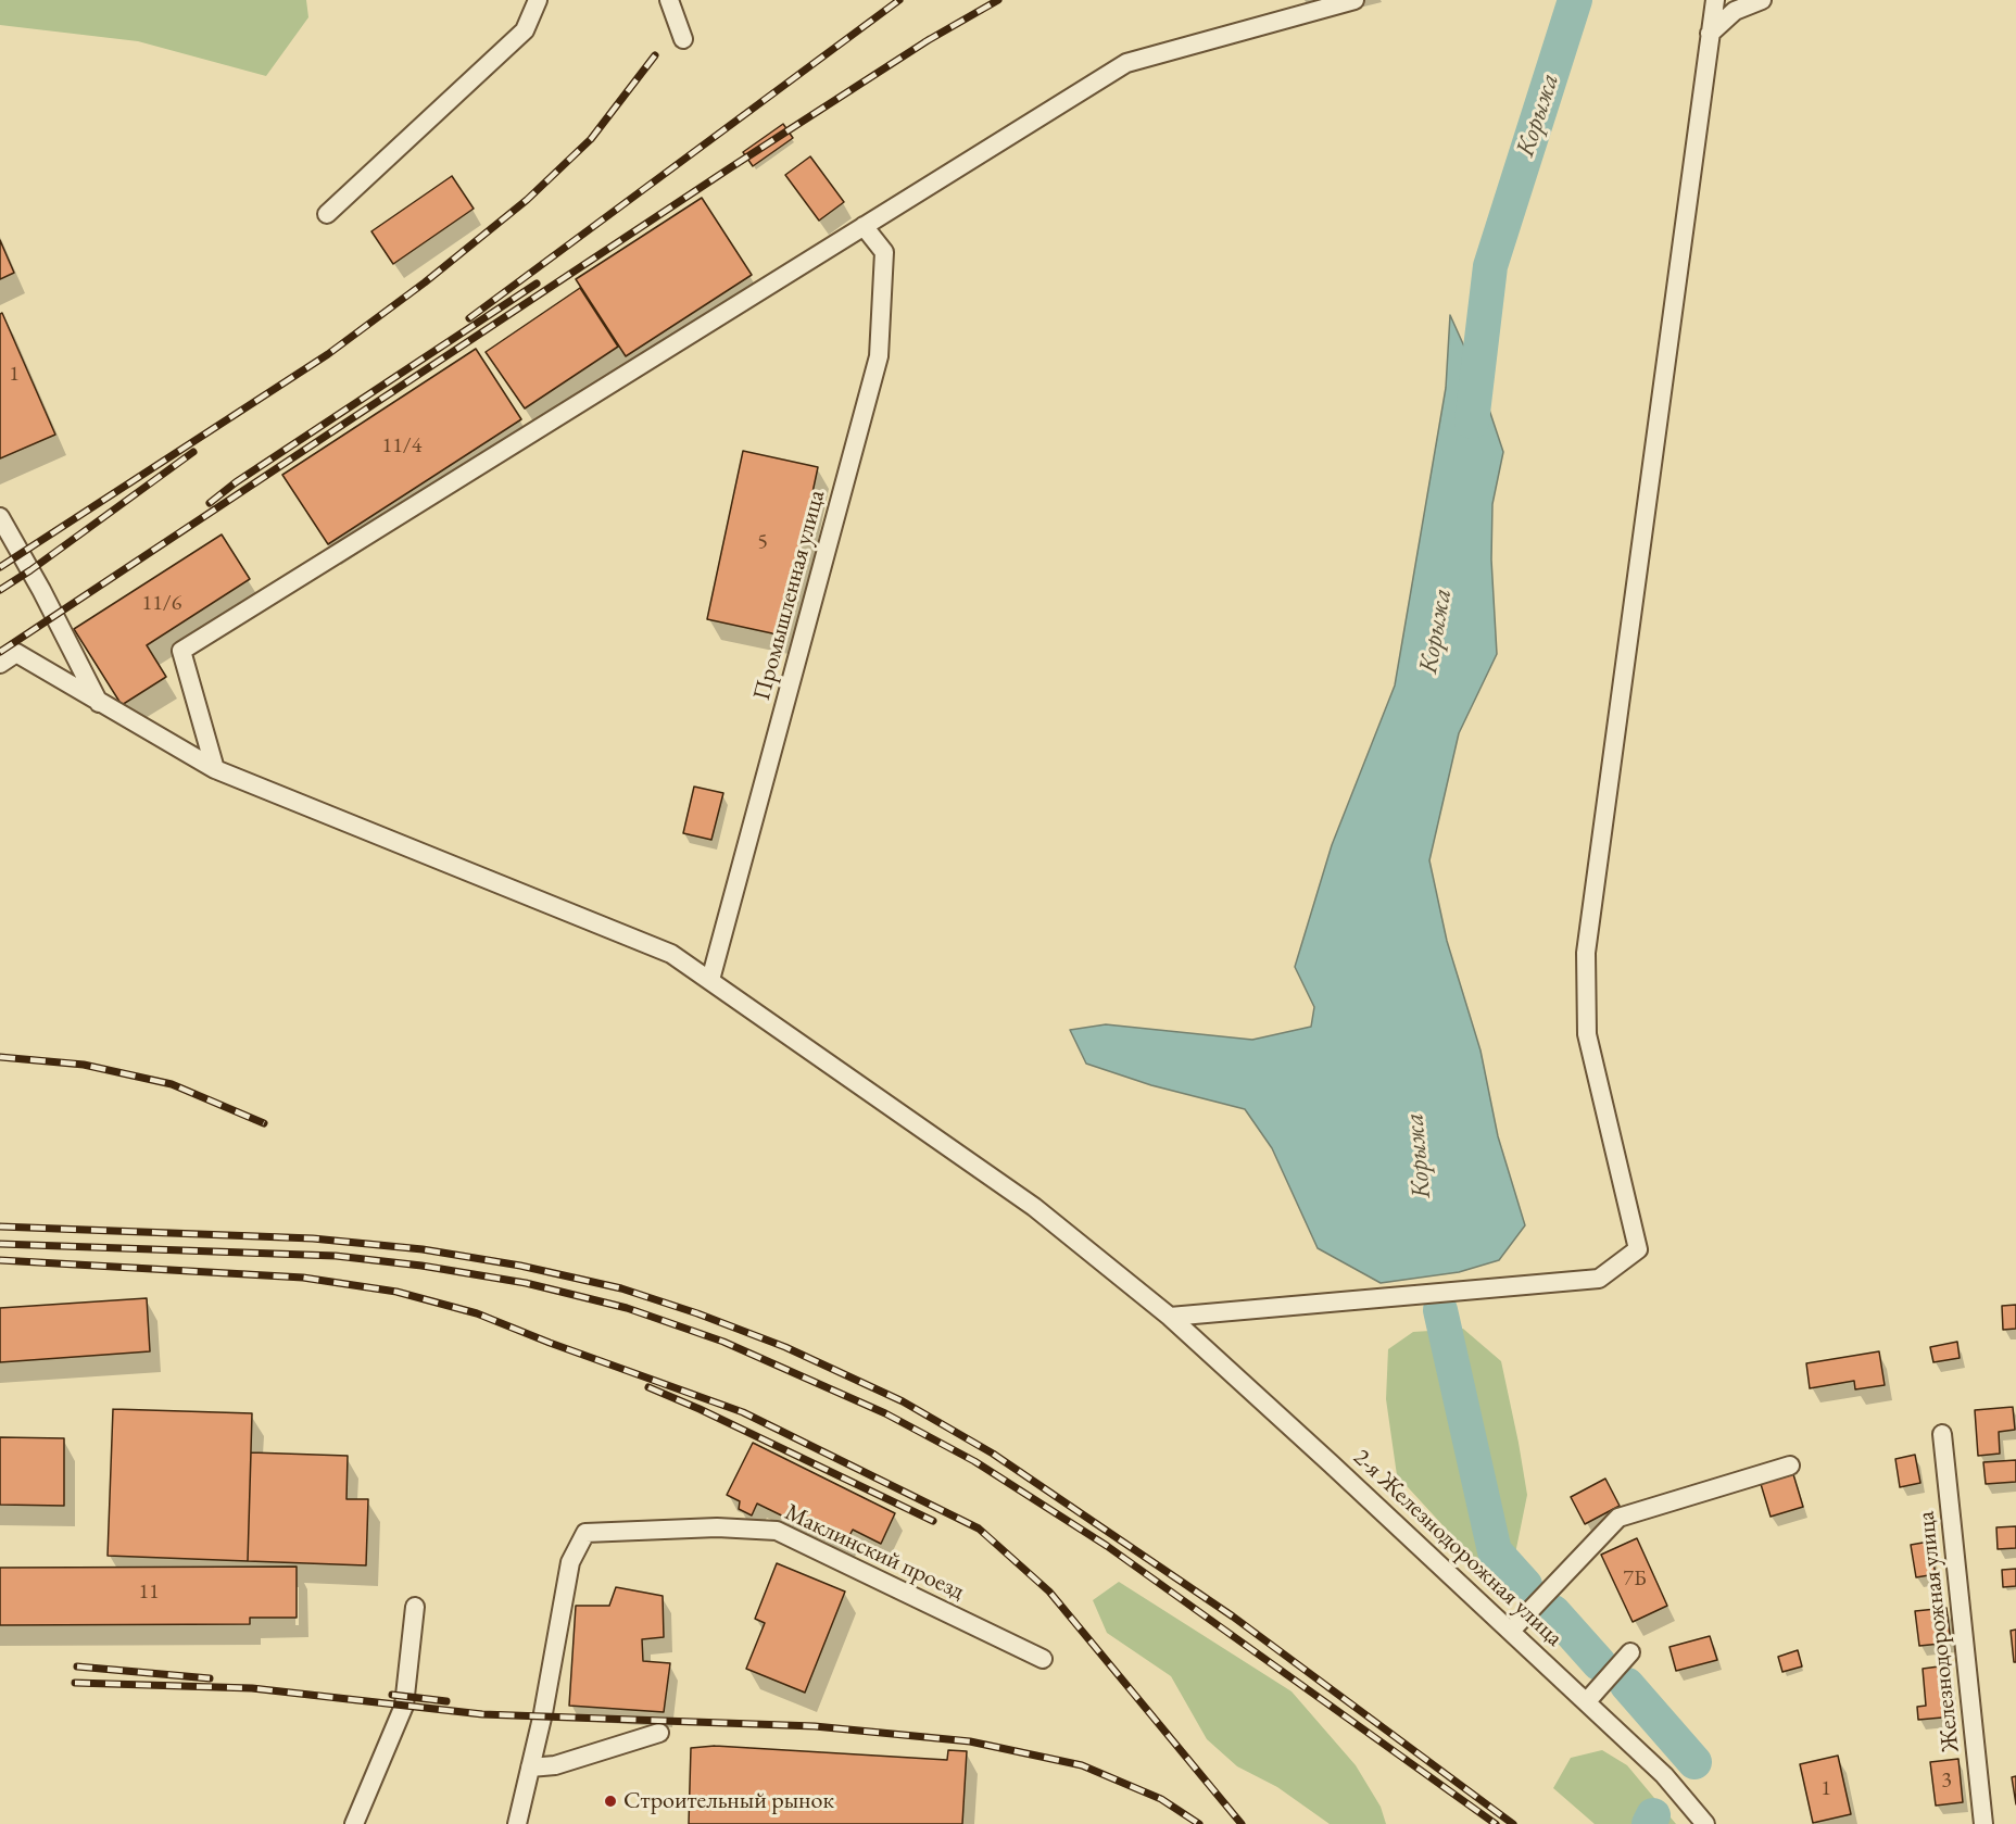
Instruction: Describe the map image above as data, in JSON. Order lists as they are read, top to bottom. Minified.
{"streets":{"street":["Промышленная улица","2-я Железнодорожная улица","Маклинский проезд","Железнодорожная улица"]},"crossings":[["Промышленная улица","2-я Железнодорожная улица"]],"water":["Корыжа"],"places":["Строительный рынок"],"house_numbers":["1","11/4","5","11/6","7Б","11","3","1"]}
